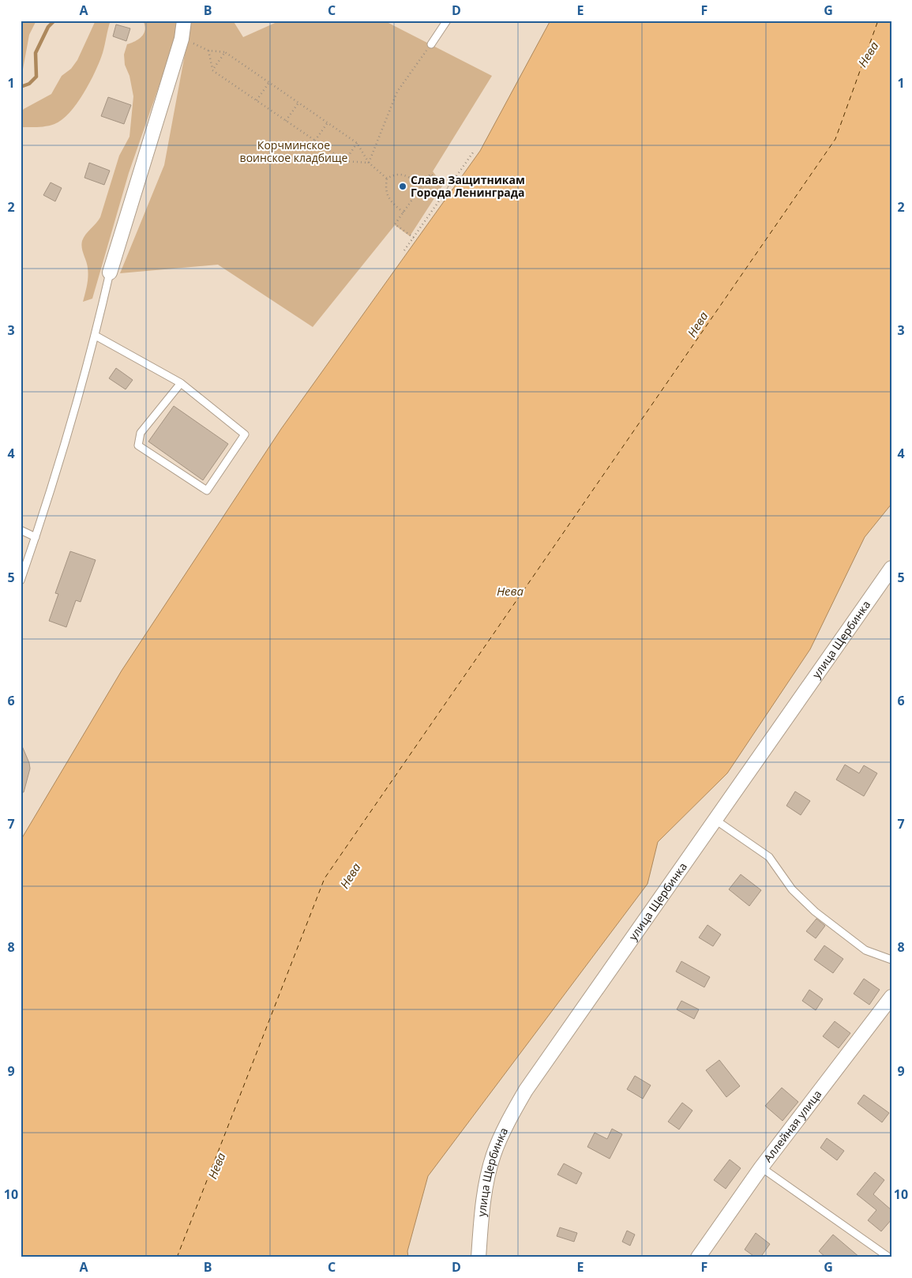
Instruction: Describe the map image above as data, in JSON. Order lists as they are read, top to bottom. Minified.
{"streets":{"street":["улица Щербинка","Аллейная улица"]},"water":["Нева"],"parks":["Корчминское воинское кладбище"],"places":["Слава Защитникам Города Ленинграда"],"grid":{"columns":["A","B","C","D","E","F","G"],"rows":["1","2","3","4","5","6","7","8","9","10"]}}
